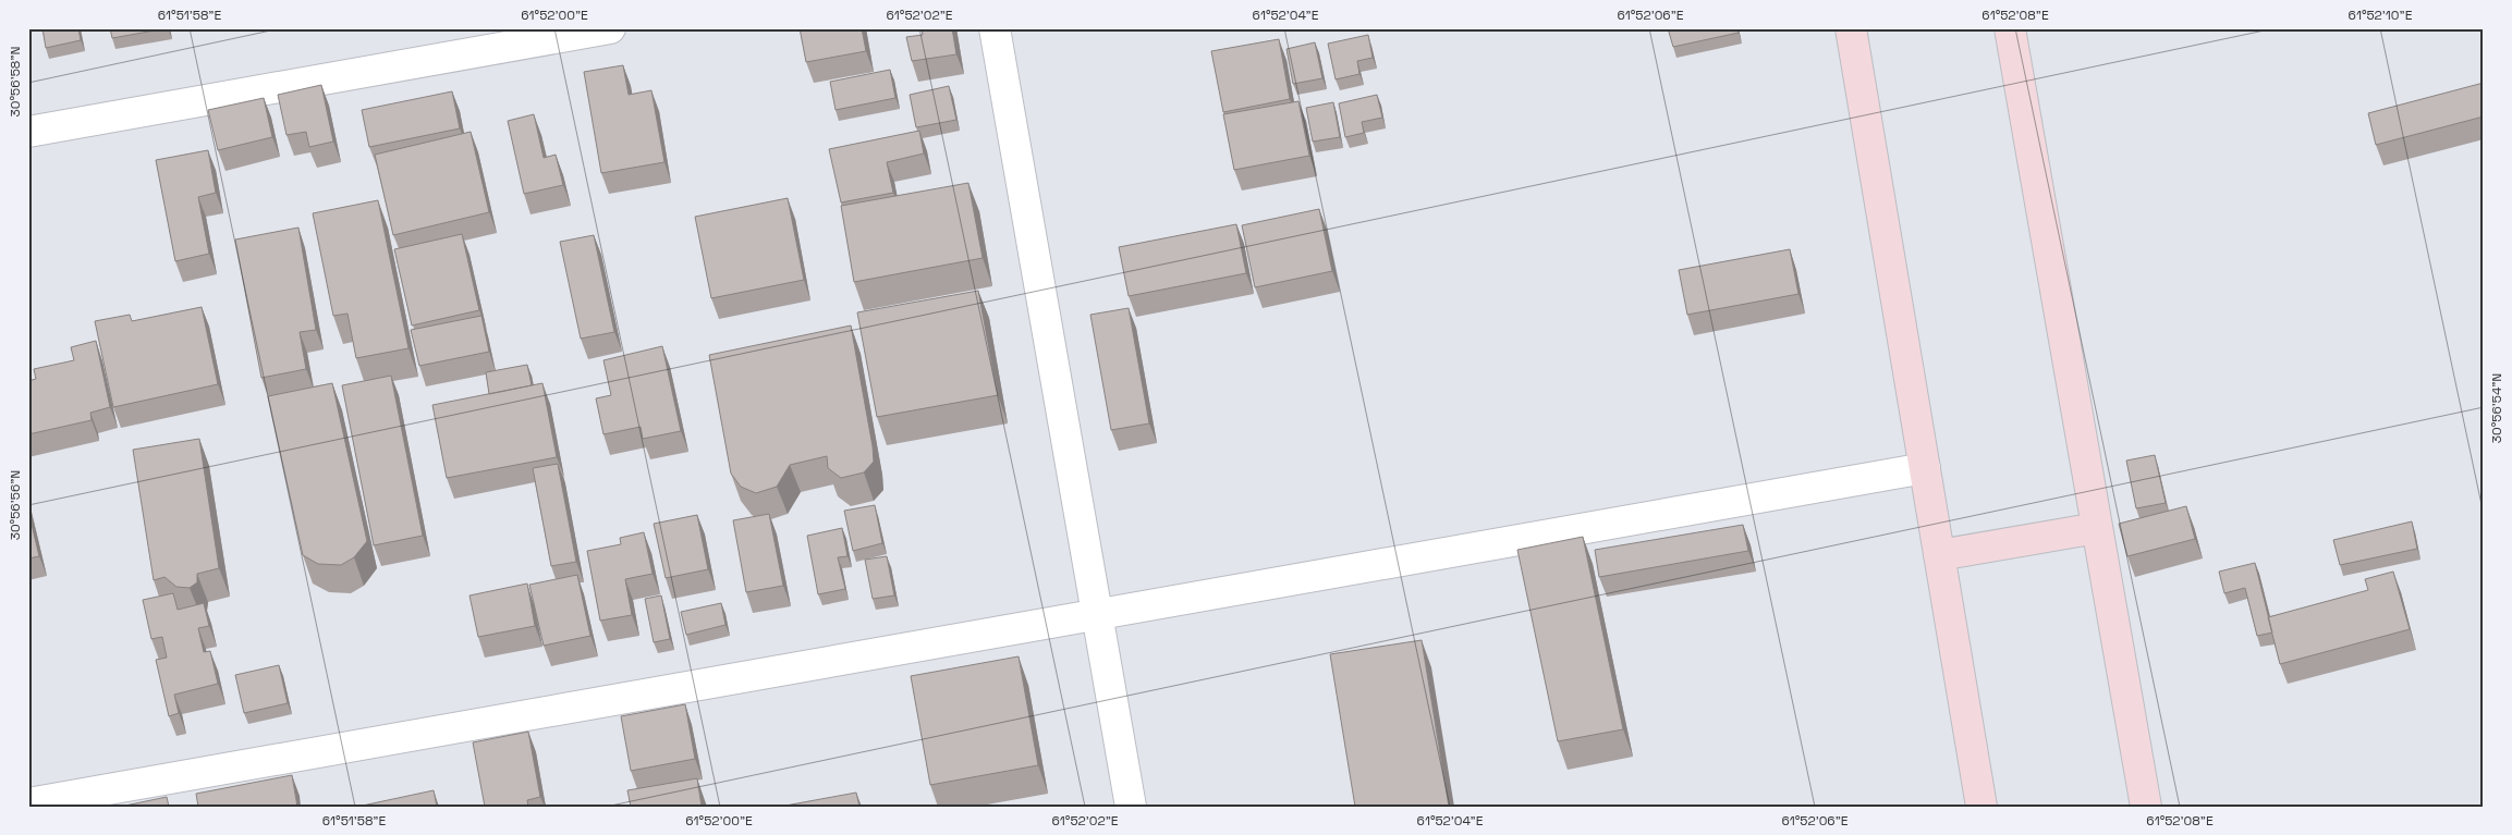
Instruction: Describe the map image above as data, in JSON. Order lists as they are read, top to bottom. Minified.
{"coordinates":["61°51'58\"E","61°52'00\"E","61°52'02\"E","61°52'04\"E","61°52'06\"E","61°52'08\"E","61°52'10\"E","30°56'58\"N","30°56'54\"N","30°56'56\"N"]}
